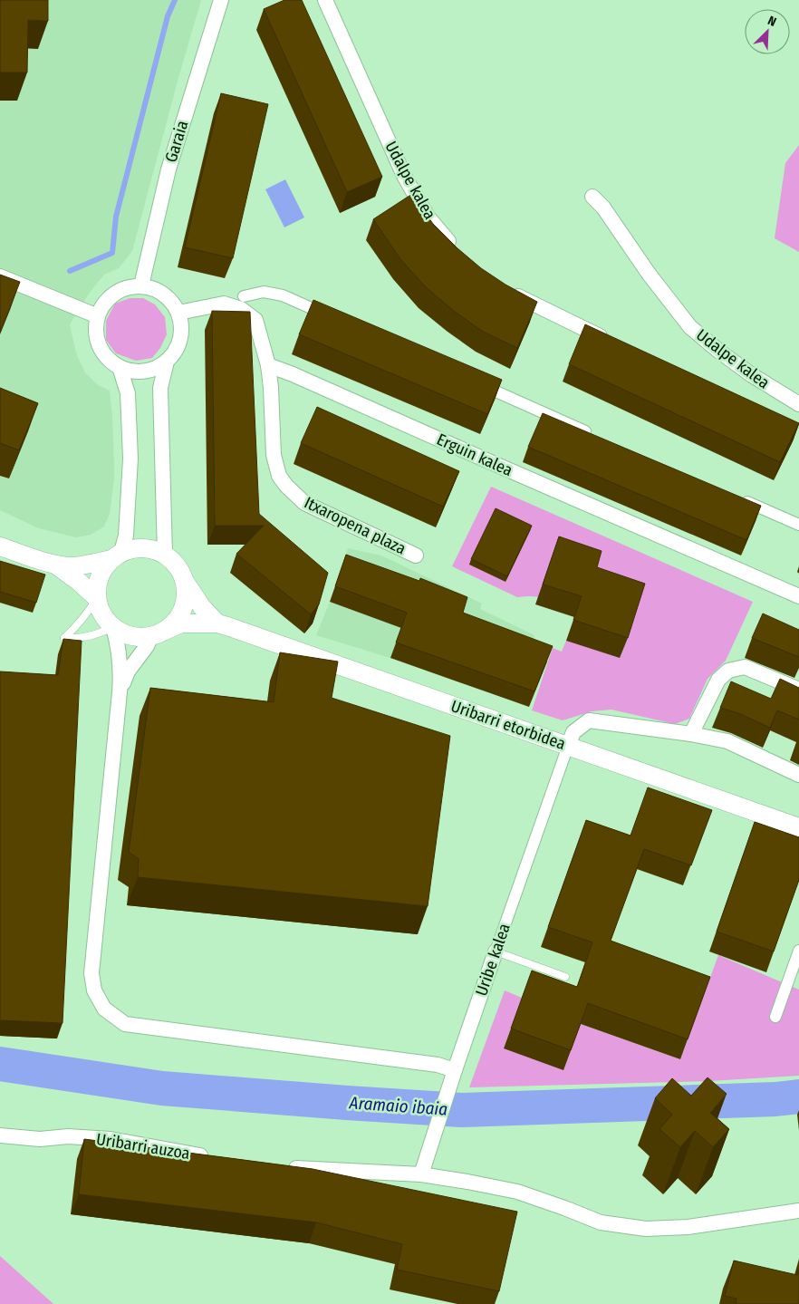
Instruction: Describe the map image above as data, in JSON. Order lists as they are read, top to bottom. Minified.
{"streets":{"street":["Garaia","Udalpe kalea","Erguin kalea","Itxaropena plaza","Uribarri etorbidea","Uribe kalea","Uribarri auzoa"]},"crossings":[["Erguin kalea","Itxaropena plaza"],["Uribarri etorbidea","Uribe kalea"]],"water":["Aramaio ibaia"],"north":"top right"}
